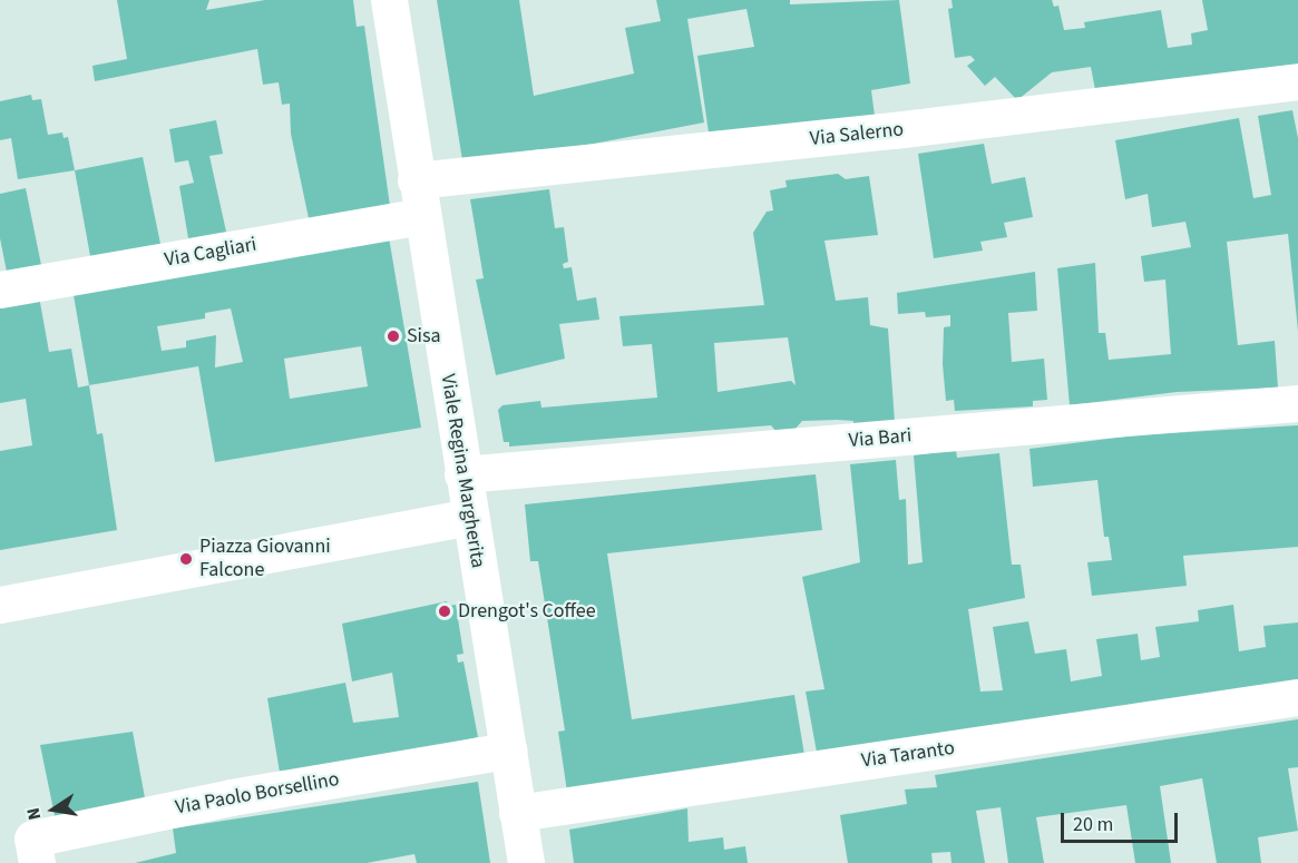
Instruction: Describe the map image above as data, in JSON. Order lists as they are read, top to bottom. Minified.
{"streets":{"street":["Via Salerno","Via Cagliari","Via Bari","Viale Regina Margherita","Via Taranto","Via Paolo Borsellino"]},"crossings":[["Via Salerno","Viale Regina Margherita"],["Via Cagliari","Viale Regina Margherita"],["Via Bari","Viale Regina Margherita"],["Viale Regina Margherita","Via Taranto"],["Viale Regina Margherita","Via Paolo Borsellino"]],"places":["Sisa","Piazza Giovanni Falcone","Drengot's Coffee"],"scale_bar":"20 m","north":"left"}
